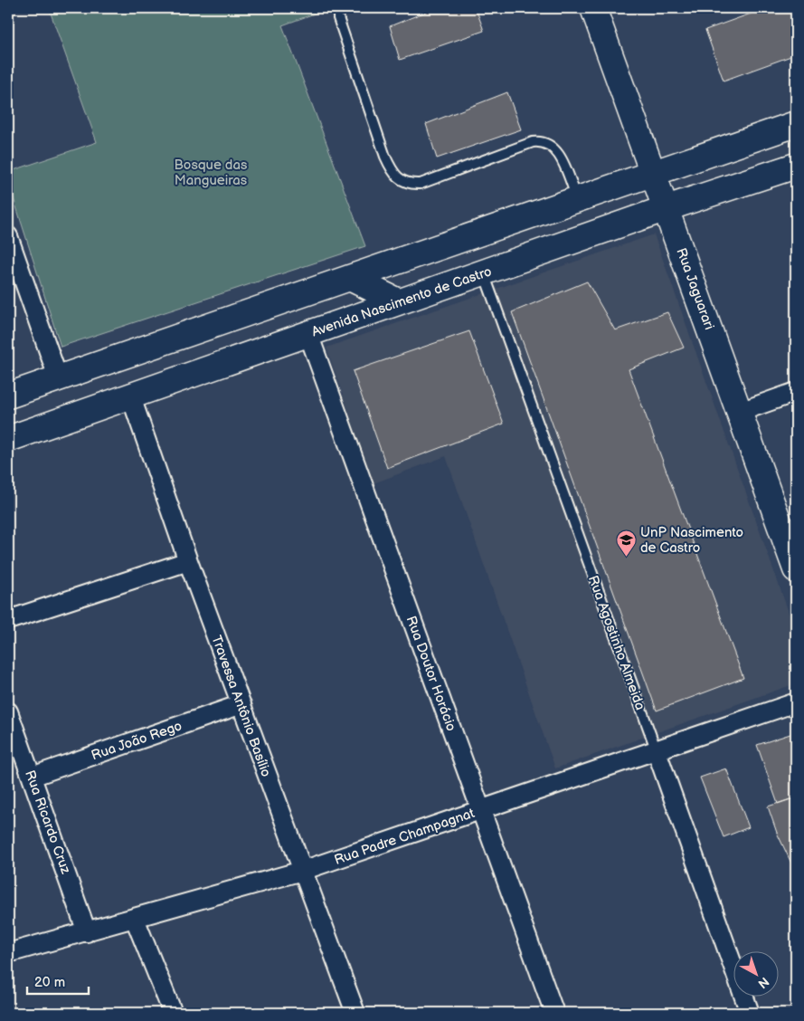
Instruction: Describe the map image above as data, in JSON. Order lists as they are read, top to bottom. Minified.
{"streets":{"main road":["Rua Jaguarari","Avenida Nascimento de Castro"],"street":["Rua Agostinho Almeida","Rua Doutor Horácio","Travessa Antônio Basílio","Rua João Rego","Rua Ricardo Cruz","Rua Padre Champagnat"]},"crossings":[["Rua Jaguarari","Avenida Nascimento de Castro"],["Avenida Nascimento de Castro","Rua Agostinho Almeida"],["Avenida Nascimento de Castro","Rua Doutor Horácio"],["Avenida Nascimento de Castro","Travessa Antônio Basílio"],["Rua Agostinho Almeida","Rua Padre Champagnat"],["Rua Doutor Horácio","Rua Padre Champagnat"],["Travessa Antônio Basílio","Rua João Rego"],["Travessa Antônio Basílio","Rua Padre Champagnat"],["Rua João Rego","Rua Ricardo Cruz"],["Rua Ricardo Cruz","Rua Padre Champagnat"]],"parks":["Bosque das Mangueiras"],"places":{"school or university":["UnP Nascimento de Castro"]},"scale_bar":"20 m","north":"bottom right"}
